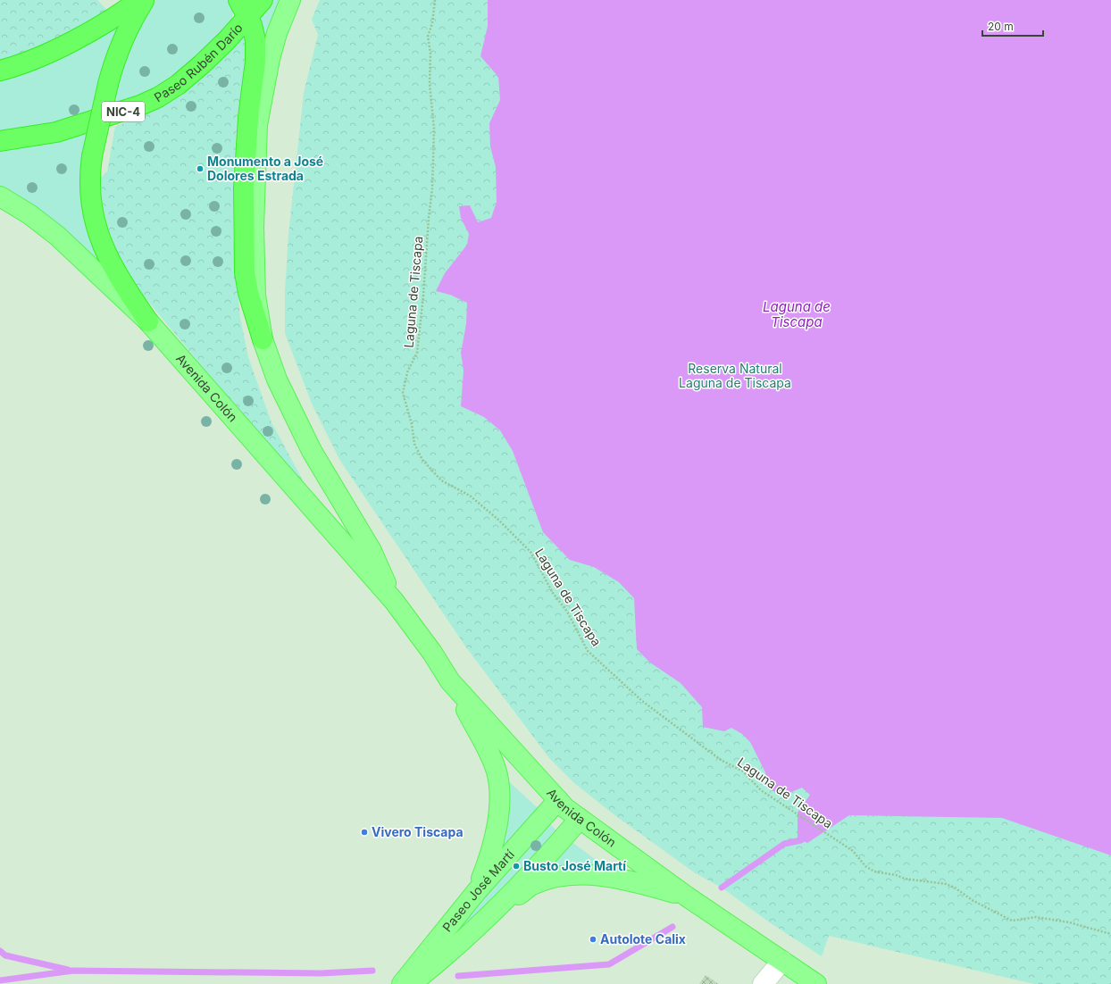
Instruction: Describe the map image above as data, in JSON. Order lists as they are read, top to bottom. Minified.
{"streets":{"highway":["Paseo Rubén Darío","NIC-4"],"main road":["Avenida Colón","Paseo José Martí"],"path":["Laguna de Tiscapa"]},"crossings":[["Paseo Rubén Darío","NIC-4"],["Avenida Colón","Paseo José Martí"]],"water":["Laguna de Tiscapa"],"parks":["Reserva Natural Laguna de Tiscapa"],"places":["Monumento a José Dolores Estrada","Vivero Tiscapa","Busto José Martí","Autolote Calix"],"scale_bar":"20 m"}
